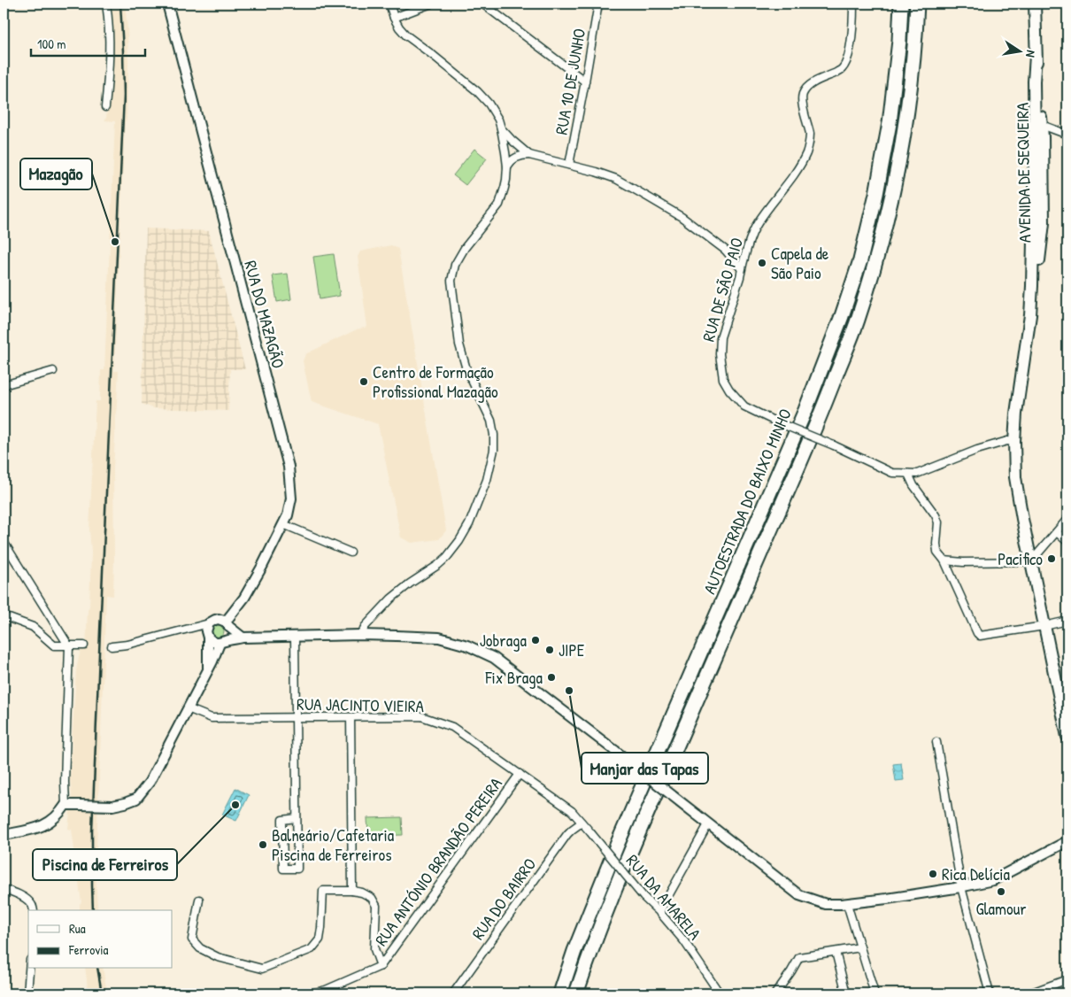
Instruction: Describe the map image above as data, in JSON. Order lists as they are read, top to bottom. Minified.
{"streets":{"highway":["AUTOESTRADA DO BAIXO MINHO"],"main road":["AVENIDA DE SEQUEIRA"],"street":["RUA 10 DE JUNHO","RUA DE SÃO PAIO","RUA DO MAZAGÃO","RUA JACINTO VIEIRA","RUA ANTÓNIO BRANDÃO PEREIRA","RUA DA AMARELA","RUA DO BAIRRO"]},"crossings":[["AVENIDA DE SEQUEIRA","RUA DE SÃO PAIO"],["RUA JACINTO VIEIRA","RUA ANTÓNIO BRANDÃO PEREIRA"],["RUA JACINTO VIEIRA","RUA DA AMARELA"],["RUA JACINTO VIEIRA","RUA DO BAIRRO"],["RUA DA AMARELA","RUA DO BAIRRO"]],"places":["Mazagão","Capela de São Paio","Centro de Formação Profissional Mazagão","Pacifico","Jobraga","JIPE","Fix Braga","Manjar das Tapas","Piscina de Ferreiros","Balneário/Cafetaria Piscina de Ferreiros","Rica Delícia","Glamour"],"legend":["Rua","Ferrovia"],"scale_bar":"100 m","north":"right"}
